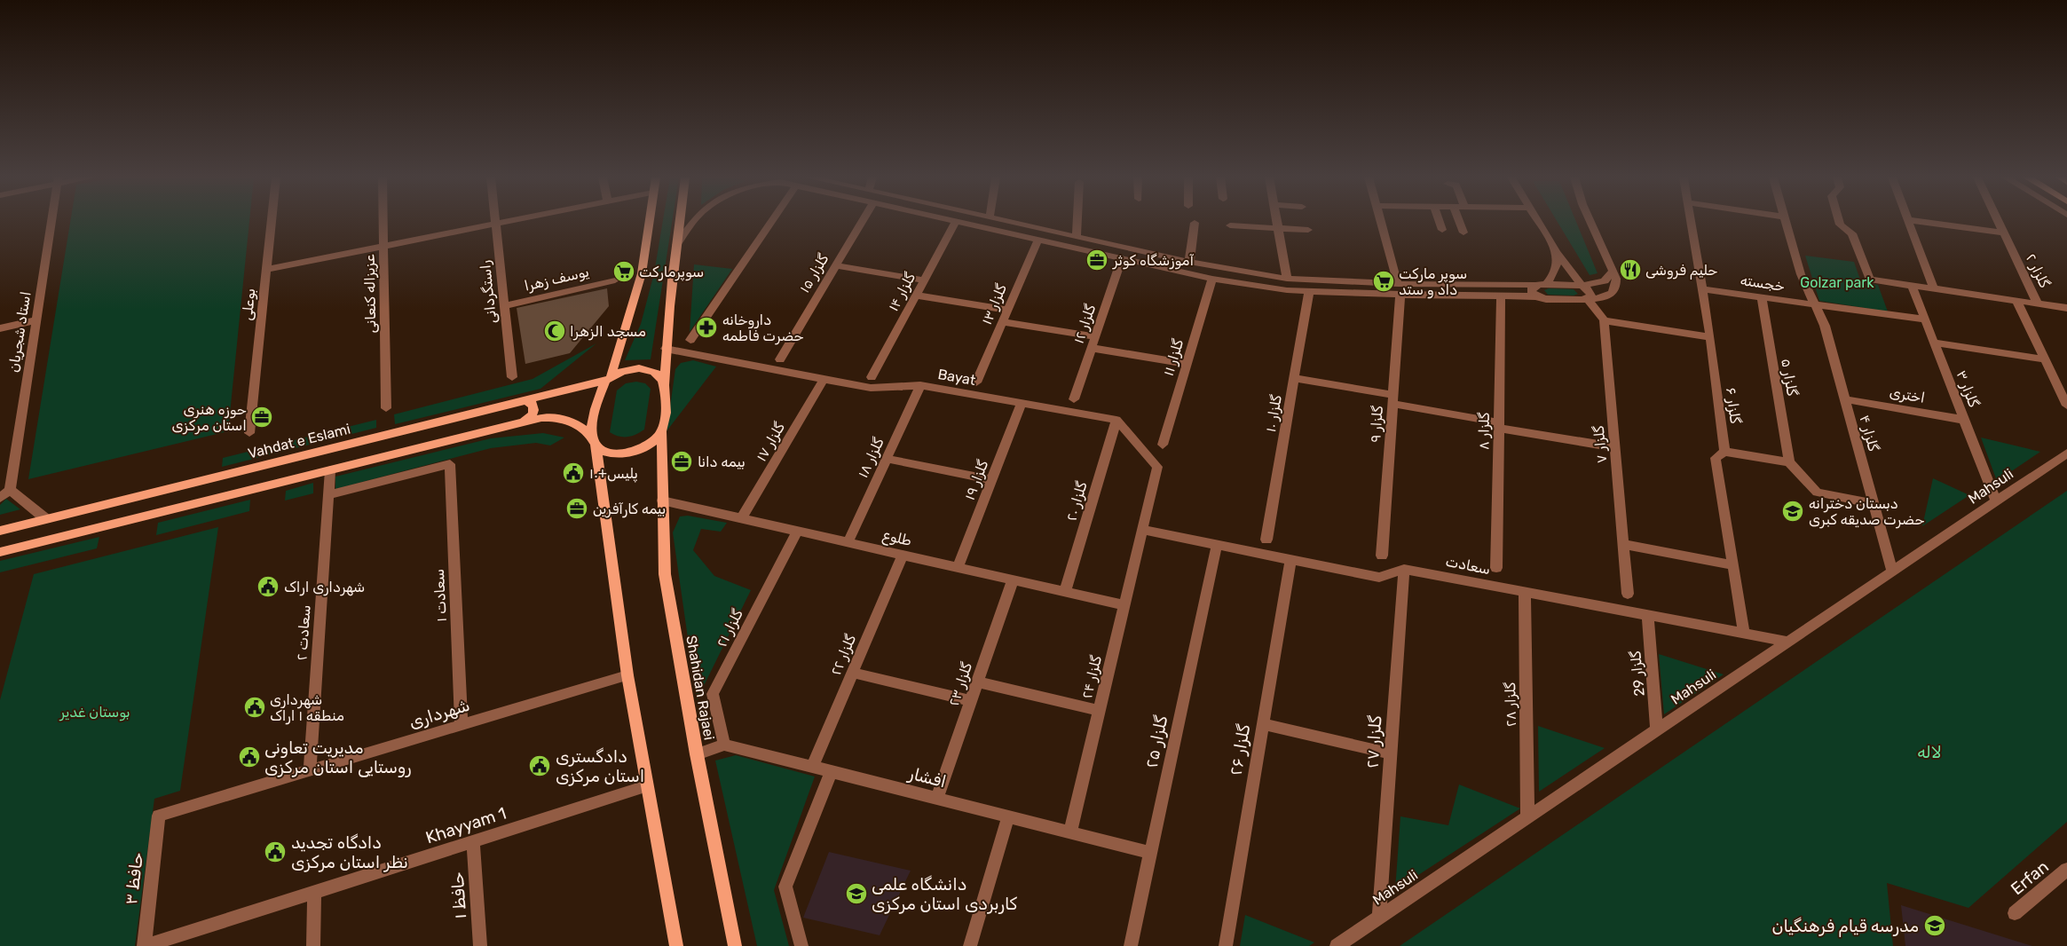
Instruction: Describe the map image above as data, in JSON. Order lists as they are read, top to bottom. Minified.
{"streets":{"main road":["Vahdat e Eslami","Shahidan Rajaei"],"street":["گلزار ۲","گلزار ۱۵","یوسف زهرا","خجسته","راستگردانی","گلزار ۱۴","عزیزاله کنعانی","بوعلی","گلزار ۱۳","گلزار ۱۲","استاد شجریان","گلزار ۱۱","Bayat","گلزار ۵","گلزار ۳","اختری","گلزار ۶","گلزار ۱۰","گلزار ۹","گلزار ۸","گلزار ۴","گلزار ۱۷","گلزار ۷","گلزار ۱۸","گلزار ۱۹","Mahsuli","گلزار ۲۰","طلوع","سعادت","سعادت ۱","گلزار ۲۱","سعادت ۲","گلزار ۲۲","گلزار 29","گلزار ۲۴","گلزار ۲۳","گلزار ۲۸","شهرداری","گلزار ۲۵","گلزار ۲۷","گلزار ۲۶","افشار","Khayyam 1","Erfan","حافظ ۳","حافظ ۱"]},"crossings":[["یوسف زهرا","راستگردانی"],["خجسته","گلزار ۵"],["خجسته","گلزار ۳"],["خجسته","گلزار ۶"],["خجسته","گلزار ۴"],["Bayat","گلزار ۱۷"],["Bayat","گلزار ۱۸"],["Bayat","گلزار ۱۹"],["Bayat","گلزار ۲۰"],["گلزار ۳","اختری"],["گلزار ۳","Mahsuli"],["اختری","گلزار ۴"],["گلزار ۶","سعادت"],["گلزار ۴","Mahsuli"],["Vahdat e Eslami","Shahidan Rajaei"],["گلزار ۱۷","طلوع"],["گلزار ۱۸","طلوع"],["گلزار ۱۹","طلوع"],["Mahsuli","سعادت"],["Mahsuli","گلزار 29"],["Mahsuli","گلزار ۲۸"],["Mahsuli","گلزار ۲۷"],["گلزار ۲۰","طلوع"],["طلوع","گلزار ۲۱"],["طلوع","گلزار ۲۲"],["طلوع","گلزار ۲۴"],["طلوع","گلزار ۲۳"],["طلوع","Shahidan Rajaei"],["سعادت","گلزار 29"],["سعادت","گلزار ۲۸"],["سعادت","گلزار ۲۷"],["سعادت ۱","سعادت ۲"],["سعادت ۱","شهرداری"],["گلزار ۲۱","افشار"],["سعادت ۲","شهرداری"],["گلزار ۲۲","افشار"],["گلزار ۲۴","افشار"],["گلزار ۲۳","افشار"],["شهرداری","حافظ ۳"],["گلزار ۲۵","افشار"],["Khayyam 1","حافظ ۳"],["Khayyam 1","حافظ ۱"]],"parks":["Golzar park","بوستان غدیر","لاله"],"places":{"office":["آموزشگاه کوثر","حوزه هنری استان مرکزی","بیمه دانا","بیمه کارآفرین"],"restaurant":["حلیم فروشی"],"supermarket":["سوپرمارکت","سوپر مارکت داد و ستد"],"pharmacy":["داروخانه حضرت فاطمه"],"mosque":["مسجد الزهرا"],"public building":["پلیس+۱۰","شهرداری اراک","شهرداری منطقه ۱ اراک","مدیریت تعاونی روستایی استان مرکزی","دادگستری استان مرکزی","دادگاه تجدید نظر استان مرکزی"],"school or university":["دبستان دخترانه حضرت صدیقه کبری","دانشگاه علمی کاربردی استان مرکزی","مدرسه قیام فرهنگیان"]}}
